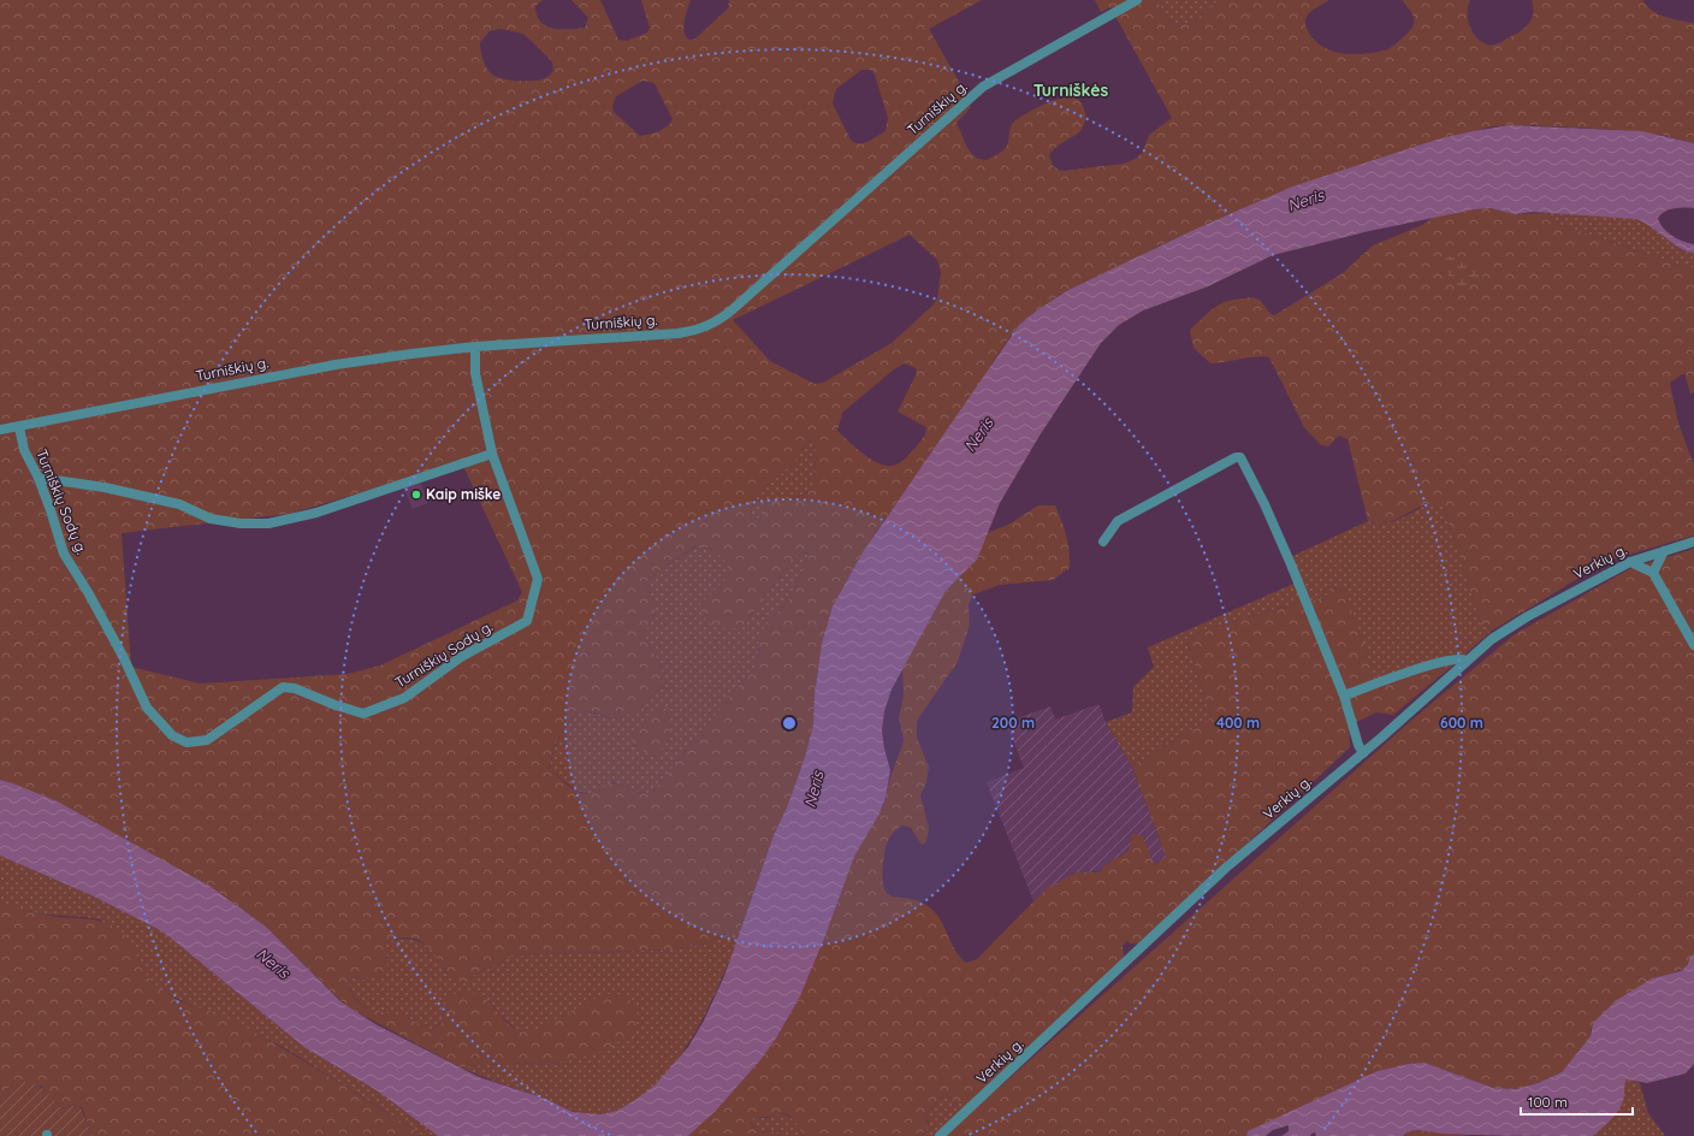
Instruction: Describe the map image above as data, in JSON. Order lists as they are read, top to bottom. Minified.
{"streets":{"street":["Turniškių g.","Turniškių Sodų g.","Verkių g."]},"crossings":[["Turniškių g.","Turniškių Sodų g."]],"districts":["Turniškės"],"water":["Neris"],"places":["Kaip miške"],"scale_bar":"100 m","rings":["200 m","400 m","600 m"]}
